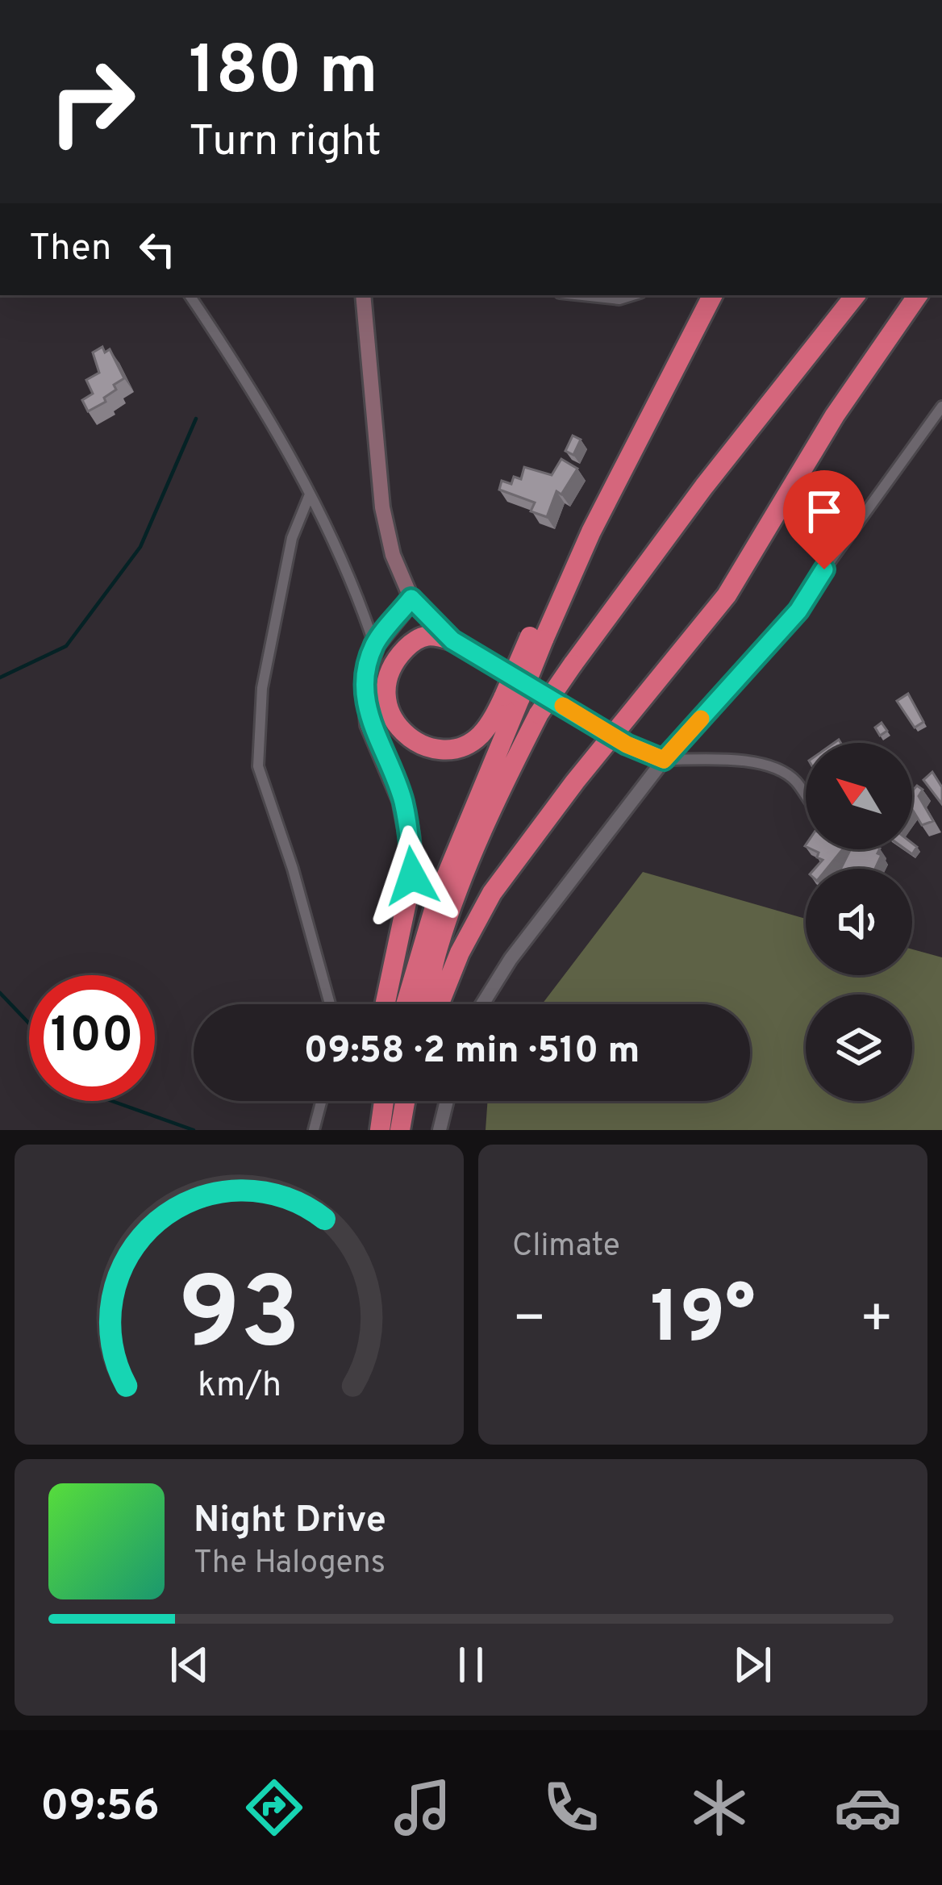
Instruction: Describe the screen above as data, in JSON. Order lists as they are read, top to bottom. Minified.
{"north":"top left","page":{"turn":["180 m","Turn right"],"then":"Then","limit":"100","trip":"09:58 · 2 min · 510 m","tile":"Climate","heat":["−","19°","+"],"song":["Night Drive","The Halogens"],"tabs":"09:56","gauge":["93","km/h"]}}
